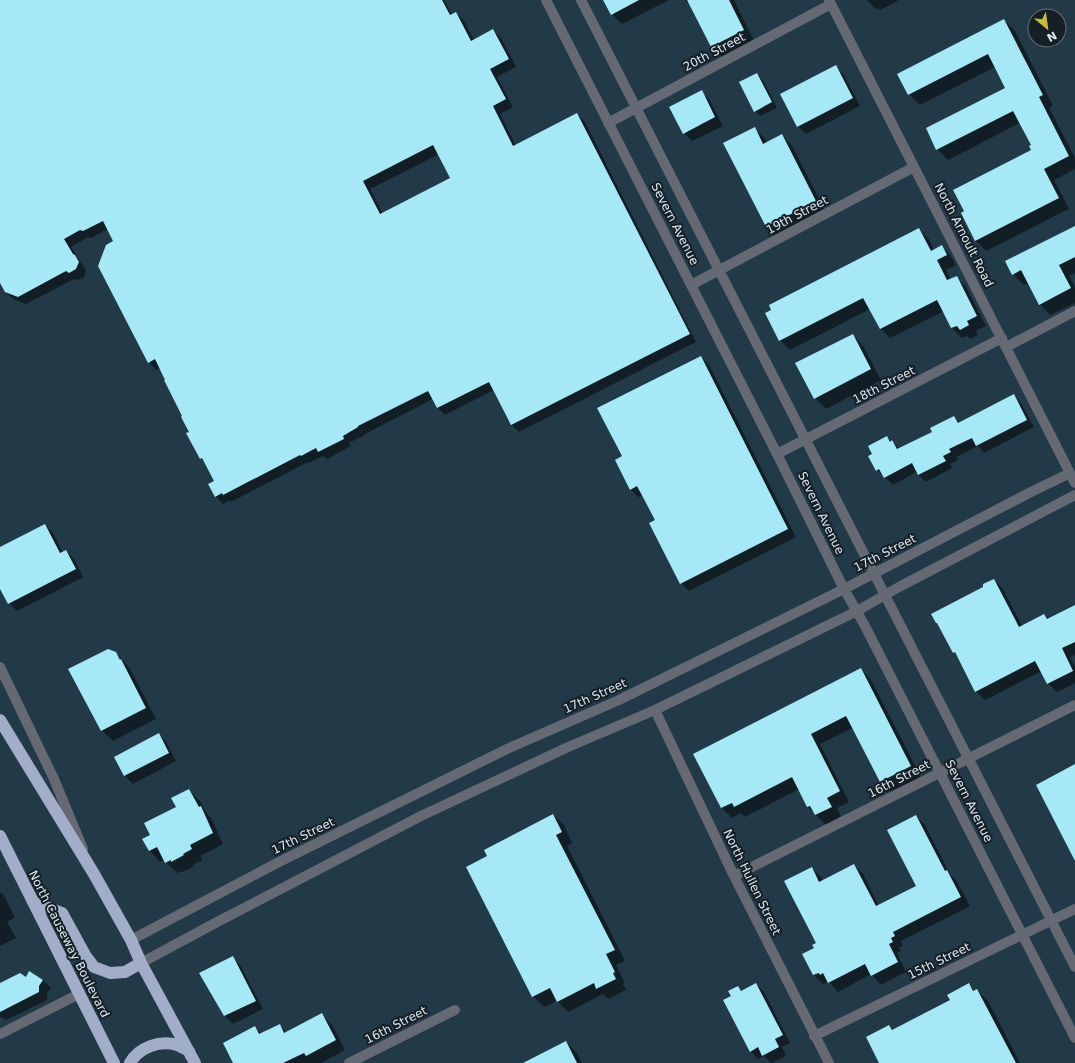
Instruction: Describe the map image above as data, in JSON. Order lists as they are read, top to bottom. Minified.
{"streets":{"highway":["North Causeway Boulevard"],"street":["20th Street","19th Street","Severn Avenue","North Arnoult Road","18th Street","17th Street","16th Street","North Hullen Street","15th Street"]},"crossings":[["20th Street","Severn Avenue"],["20th Street","North Arnoult Road"],["19th Street","Severn Avenue"],["19th Street","North Arnoult Road"],["Severn Avenue","18th Street"],["Severn Avenue","17th Street"],["Severn Avenue","16th Street"],["Severn Avenue","15th Street"],["North Arnoult Road","18th Street"],["North Arnoult Road","17th Street"],["16th Street","North Hullen Street"],["North Hullen Street","15th Street"]],"north":"bottom right"}
